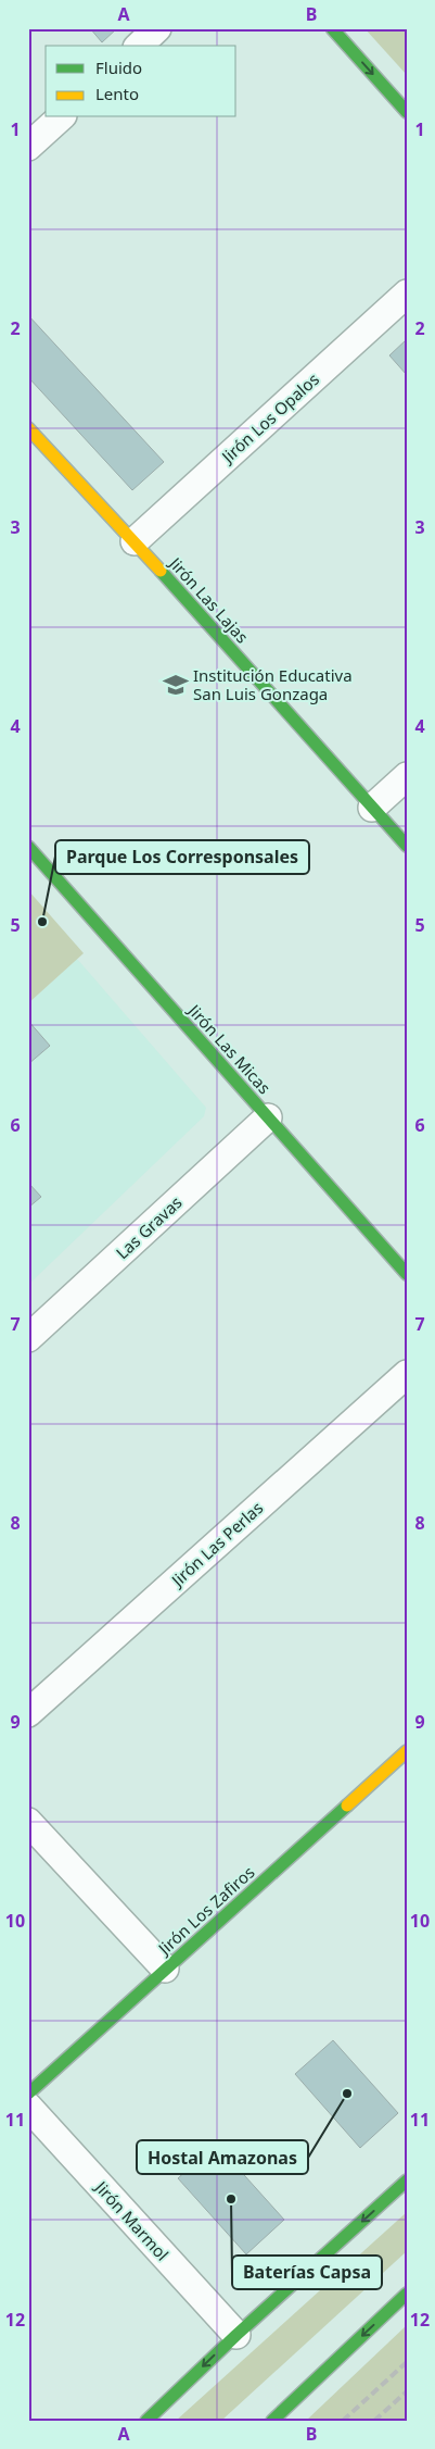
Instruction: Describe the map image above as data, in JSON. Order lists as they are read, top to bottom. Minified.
{"streets":{"street":["Jirón Los Opalos","Jirón Las Lajas","Jirón Las Micas","Las Gravas","Jirón Las Perlas","Jirón Los Zafiros","Jirón Marmol"]},"crossings":[["Jirón Los Opalos","Jirón Las Lajas"],["Jirón Las Micas","Las Gravas"]],"places":{"school or university":["Institución Educativa San Luis Gonzaga"],"other":["Parque Los Corresponsales","Hostal Amazonas","Baterías Capsa"]},"legend":["Fluido","Lento"],"grid":{"columns":["A","B"],"rows":["1","2","3","4","5","6","7","8","9","10","11","12"]}}
